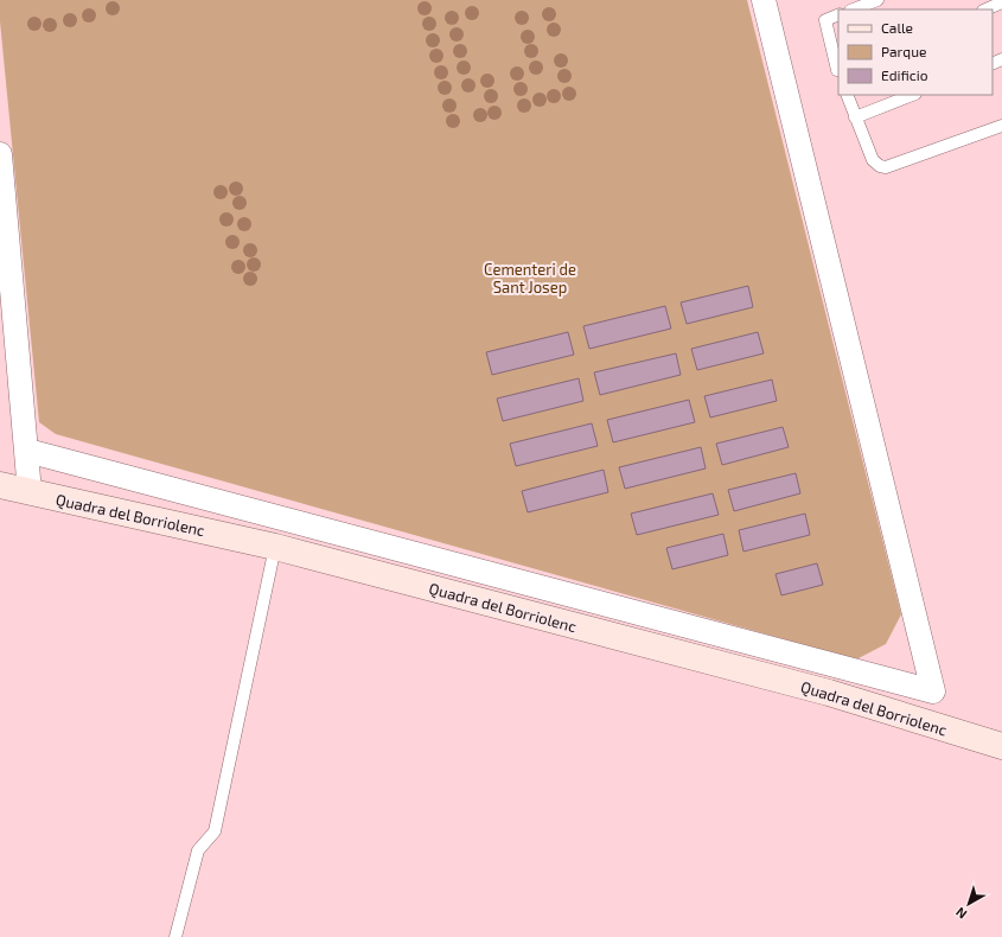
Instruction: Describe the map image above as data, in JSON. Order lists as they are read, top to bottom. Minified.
{"streets":{"street":["Quadra del Borriolenc"]},"parks":["Cementeri de Sant Josep"],"legend":["Calle","Parque","Edificio"],"north":"bottom left"}
